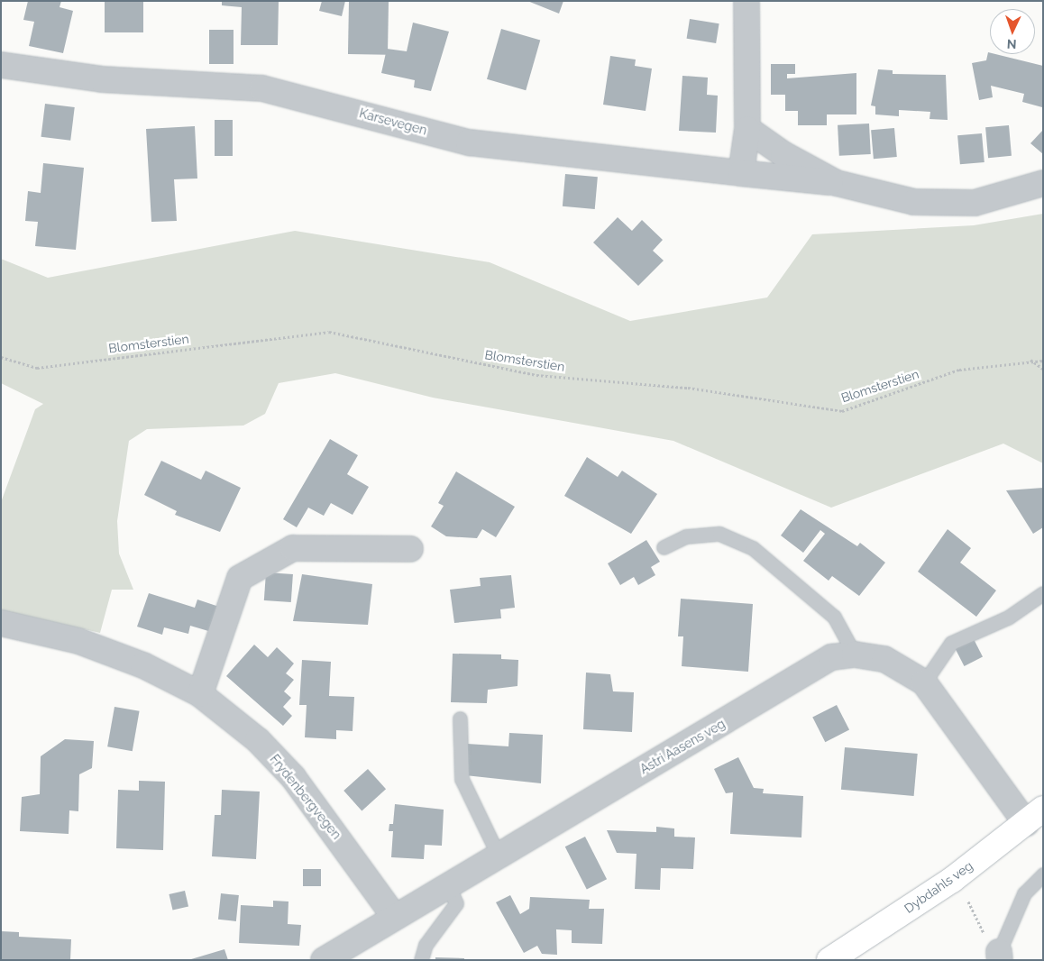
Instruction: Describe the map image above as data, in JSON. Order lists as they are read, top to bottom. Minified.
{"streets":{"main road":["Dybdahls veg"],"street":["Karsevegen","Astri Aasens veg","Frydenbergvegen"],"path":["Blomsterstien"]},"crossings":[["Astri Aasens veg","Frydenbergvegen"],["Astri Aasens veg","Dybdahls veg"]],"north":"bottom"}
